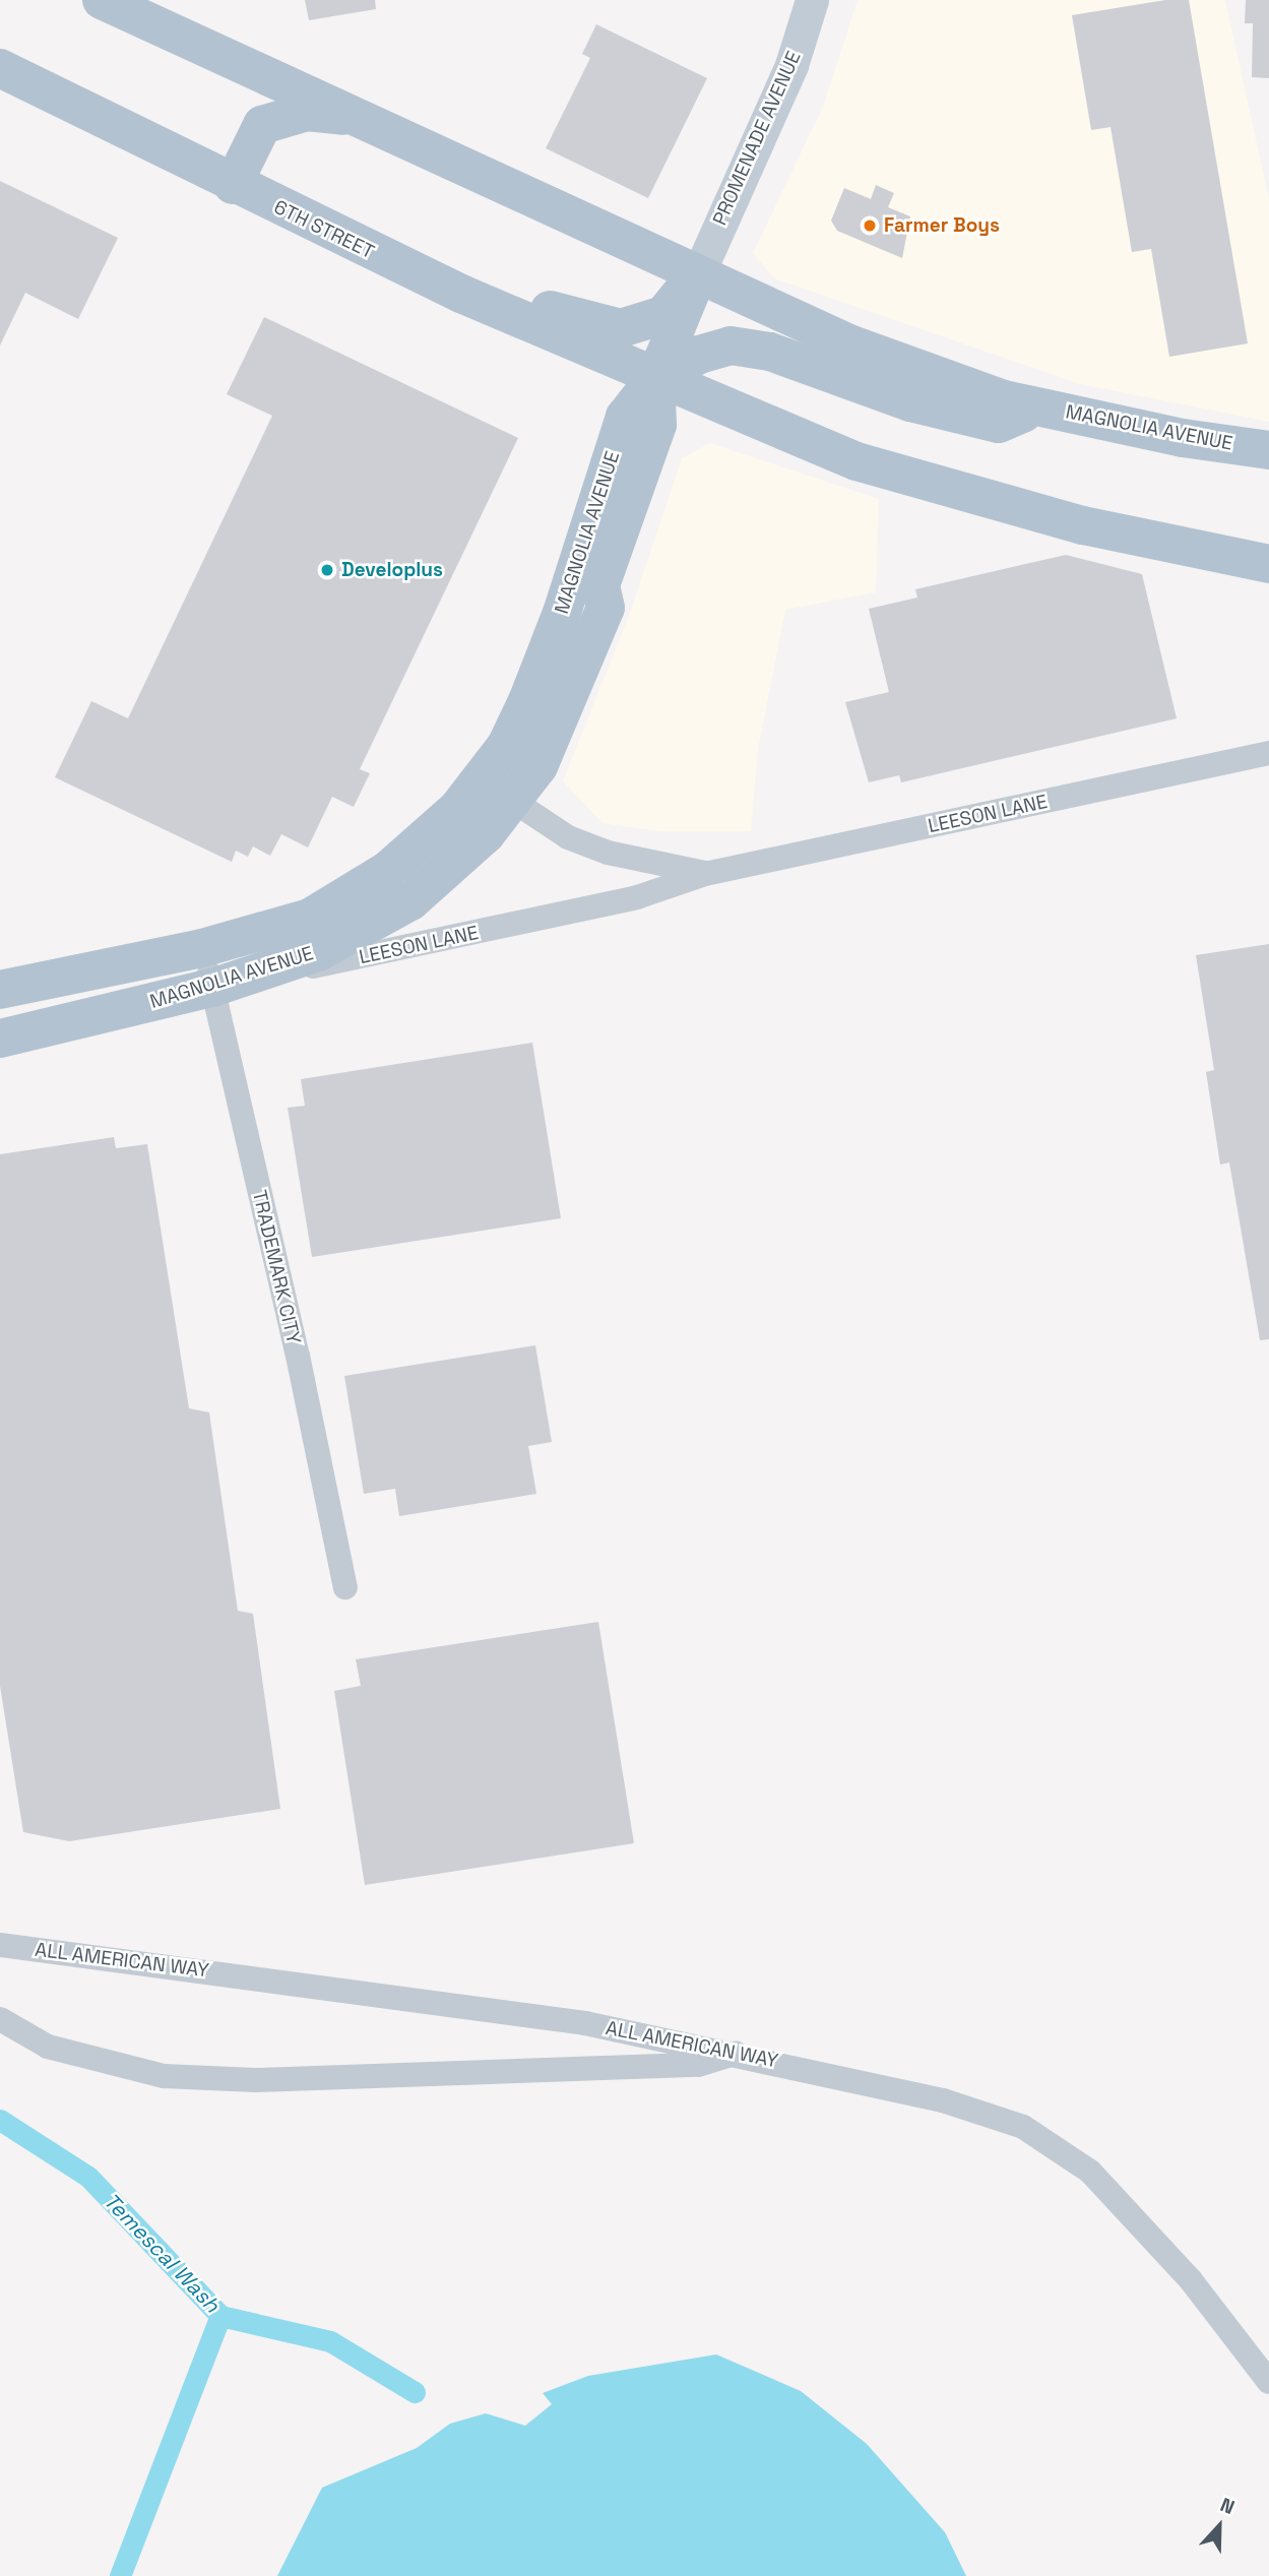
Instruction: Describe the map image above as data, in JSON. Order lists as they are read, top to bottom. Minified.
{"streets":{"main road":["PROMENADE AVENUE","6TH STREET","MAGNOLIA AVENUE"],"street":["LEESON LANE","TRADEMARK CITY","ALL AMERICAN WAY"]},"crossings":[["PROMENADE AVENUE","MAGNOLIA AVENUE"],["6TH STREET","MAGNOLIA AVENUE"],["MAGNOLIA AVENUE","LEESON LANE"],["MAGNOLIA AVENUE","TRADEMARK CITY"],["LEESON LANE","TRADEMARK CITY"]],"water":["Temescal Wash"],"places":["Farmer Boys","Developlus"],"north":"top"}
